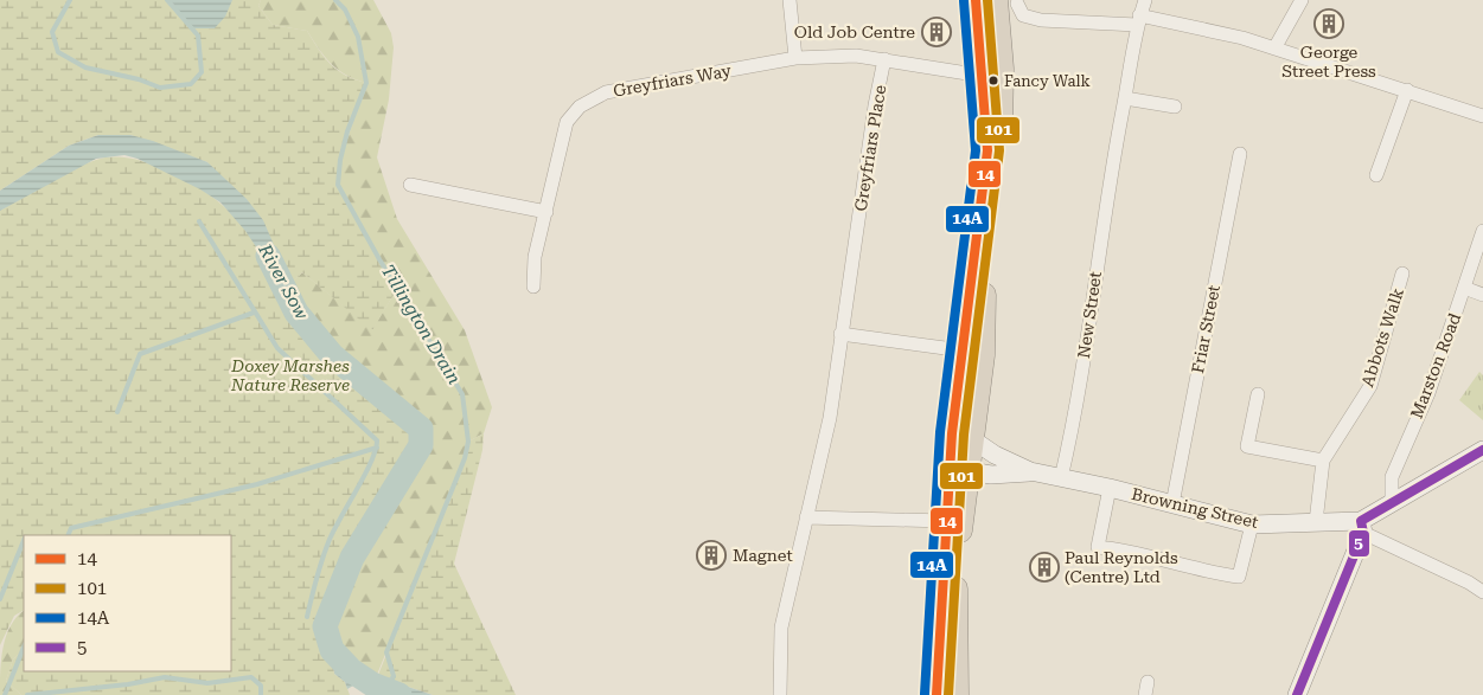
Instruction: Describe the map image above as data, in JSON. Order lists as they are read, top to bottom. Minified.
{"streets":{"street":["Greyfriars Way","Greyfriars Place","New Street","Friar Street","Abbots Walk","Marston Road","Browning Street"]},"crossings":[["Greyfriars Way","Greyfriars Place"],["New Street","Browning Street"],["Friar Street","Browning Street"],["Abbots Walk","Browning Street"]],"water":["River Sow","Tillington Drain"],"parks":["Doxey Marshes Nature Reserve"],"places":{"building":["George Street Press","Old Job Centre","Magnet","Paul Reynolds (Centre) Ltd"],"other":["Fancy Walk"]},"lines":["transit line 14","transit line 101","transit line 14A","transit line 5"],"legend":["14","101","14A","5"]}
